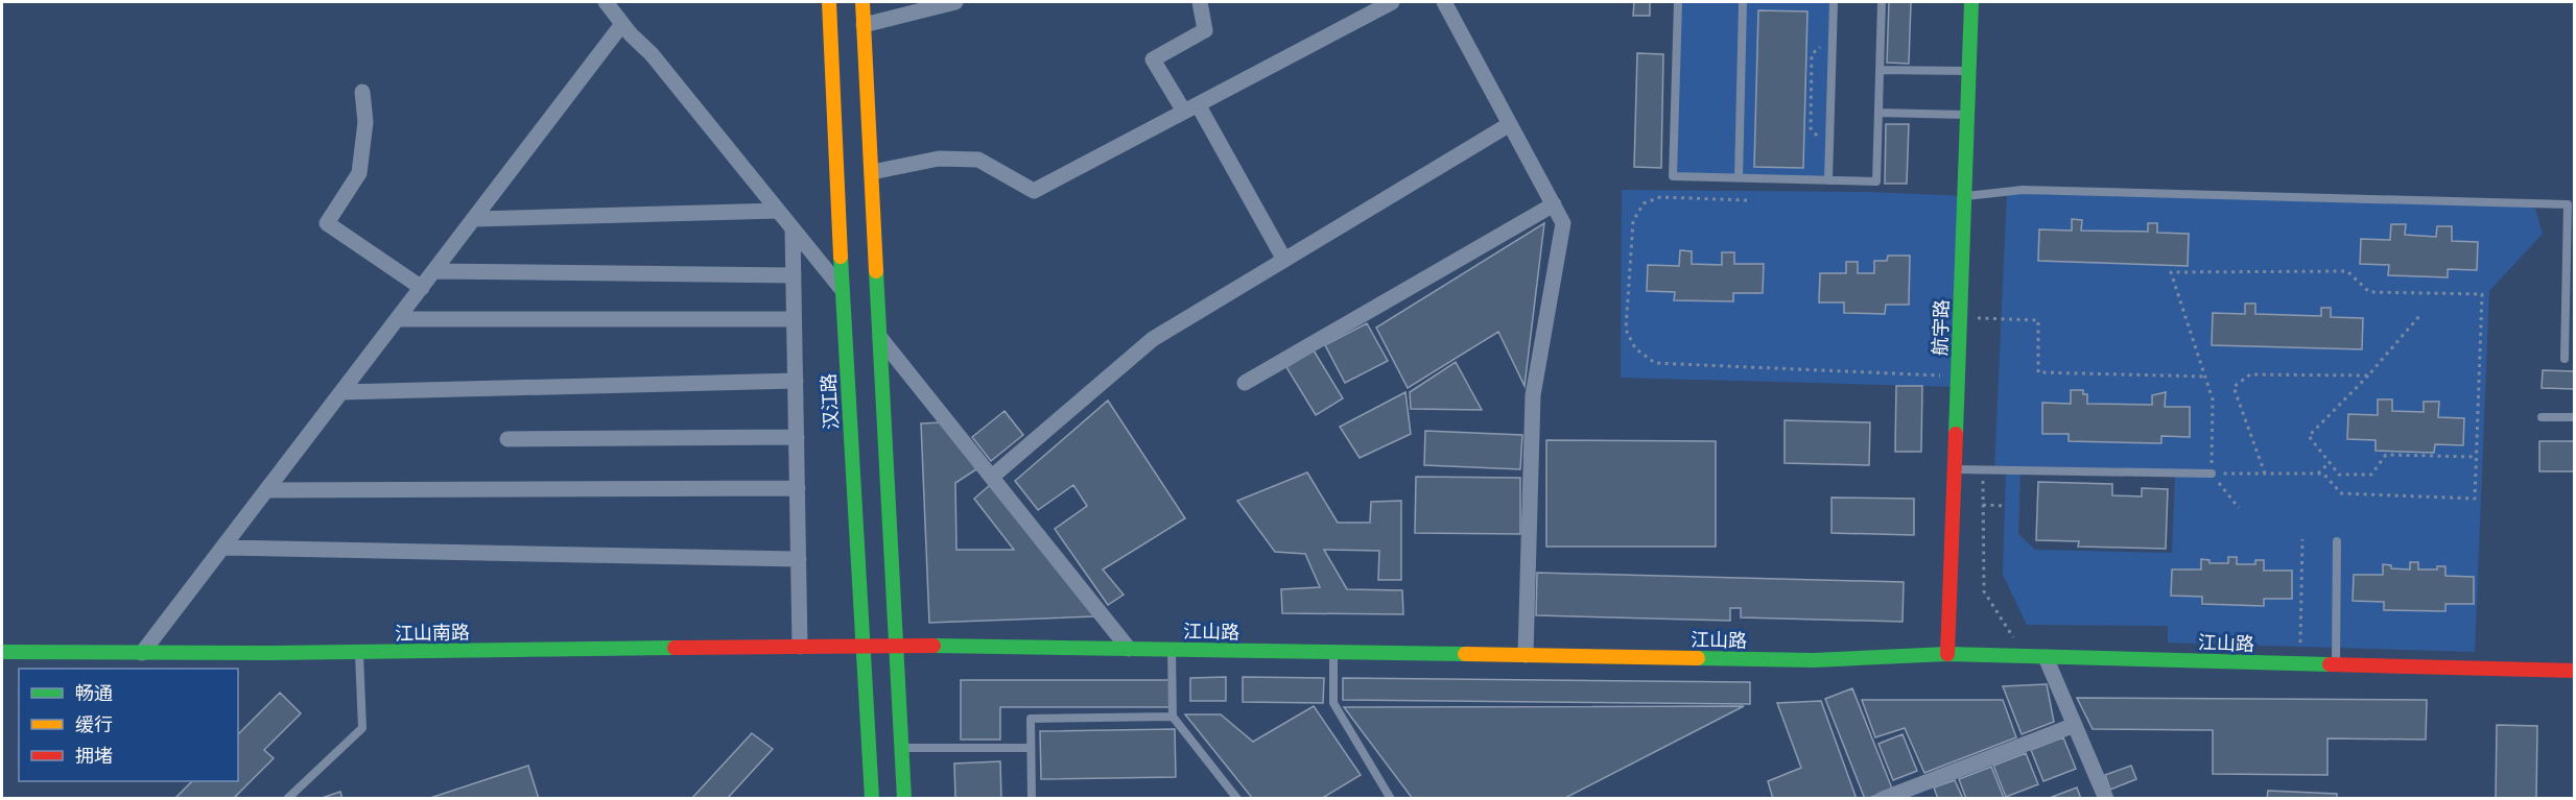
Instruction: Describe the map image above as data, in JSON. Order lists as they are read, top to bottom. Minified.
{"streets":{"street":["航宇路","汉江路","江山路","江山南路"]},"crossings":[["航宇路","江山路"],["汉江路","江山路"],["汉江路","江山南路"],["江山路","江山南路"]],"legend":["畅通","缓行","拥堵"]}
